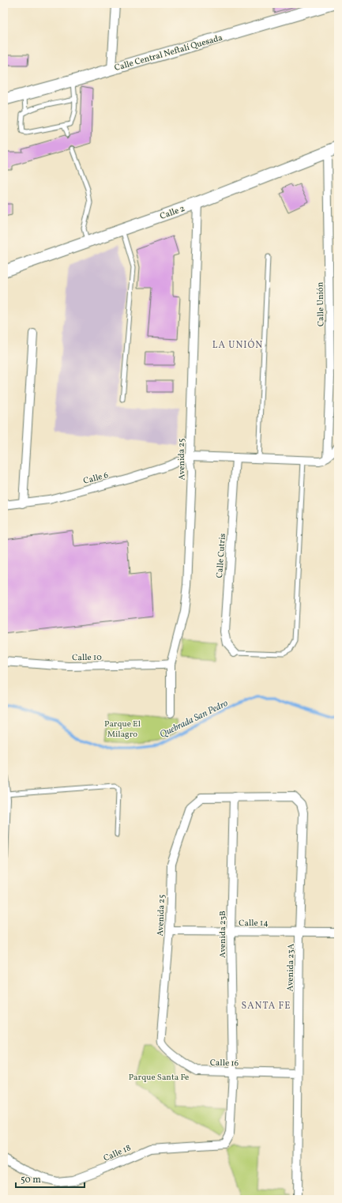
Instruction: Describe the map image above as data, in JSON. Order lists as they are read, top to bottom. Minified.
{"streets":{"main road":["Calle Central Neftalí Quesada","Calle 2"],"street":["Calle Unión","Avenida 25","Calle 6","Calle Cutris","Calle 10","Calle 14","Avenida 23B","Avenida 23A","Calle 16","Calle 18"]},"crossings":[["Calle 2","Calle Unión"],["Calle 2","Avenida 25"],["Avenida 25","Calle 6"],["Avenida 25","Calle 10"],["Avenida 25","Calle 14"],["Avenida 25","Avenida 23B"],["Avenida 25","Avenida 23A"],["Avenida 25","Calle 16"],["Calle 14","Avenida 23B"],["Calle 14","Avenida 23A"],["Avenida 23B","Avenida 23A"],["Avenida 23B","Calle 16"],["Avenida 23B","Calle 18"],["Avenida 23A","Calle 16"],["Calle 16","Calle 18"]],"districts":["LA UNIÓN","SANTA FE"],"water":["Quebrada San Pedro"],"parks":["Parque El Milagro","Parque Santa Fe"],"scale_bar":"50 m"}
